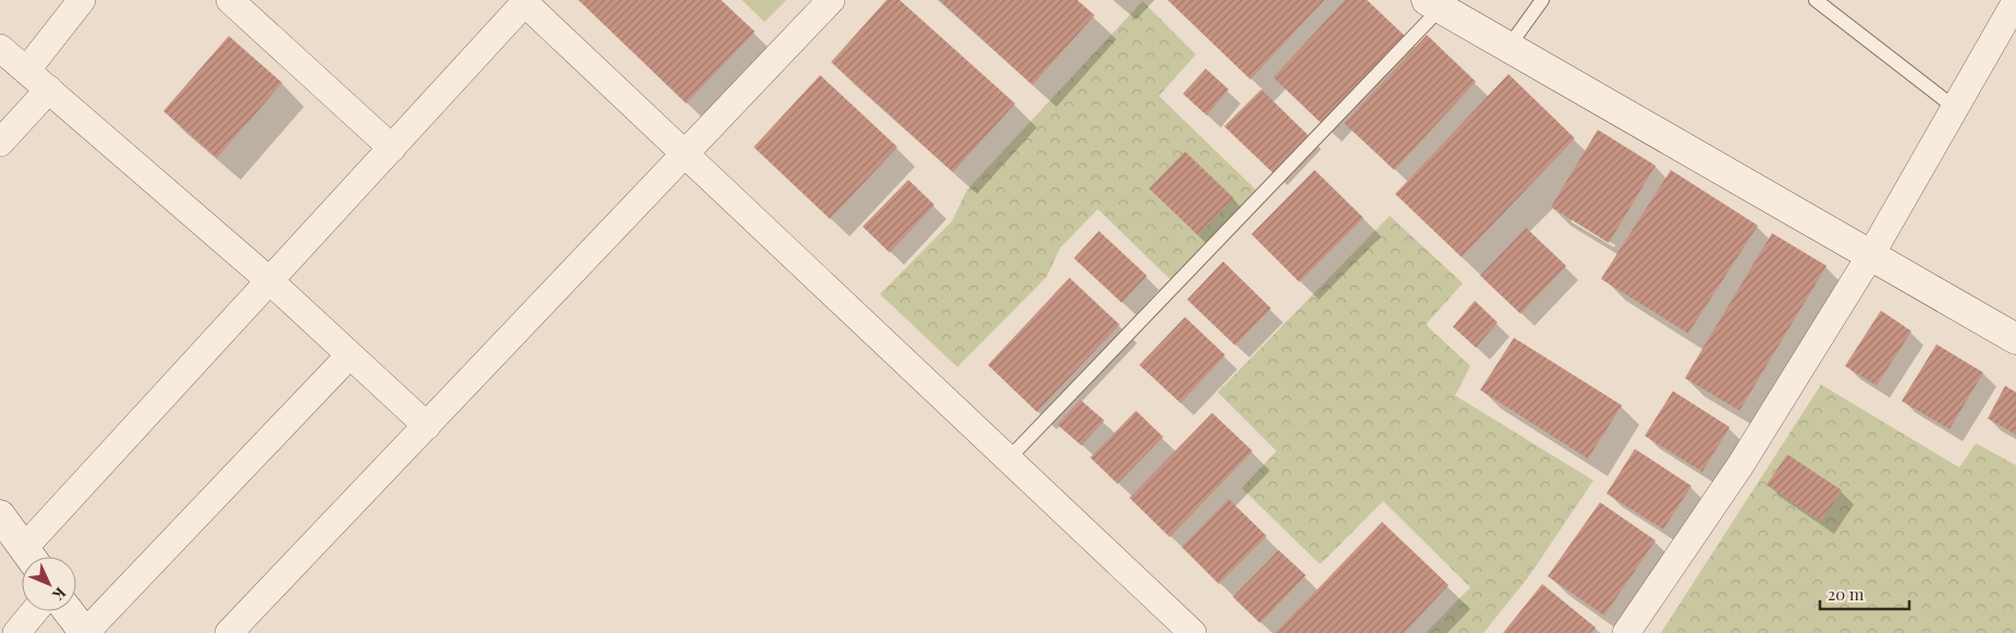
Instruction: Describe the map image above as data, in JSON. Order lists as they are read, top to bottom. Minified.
{"scale_bar":"20 m","north":"bottom right"}
